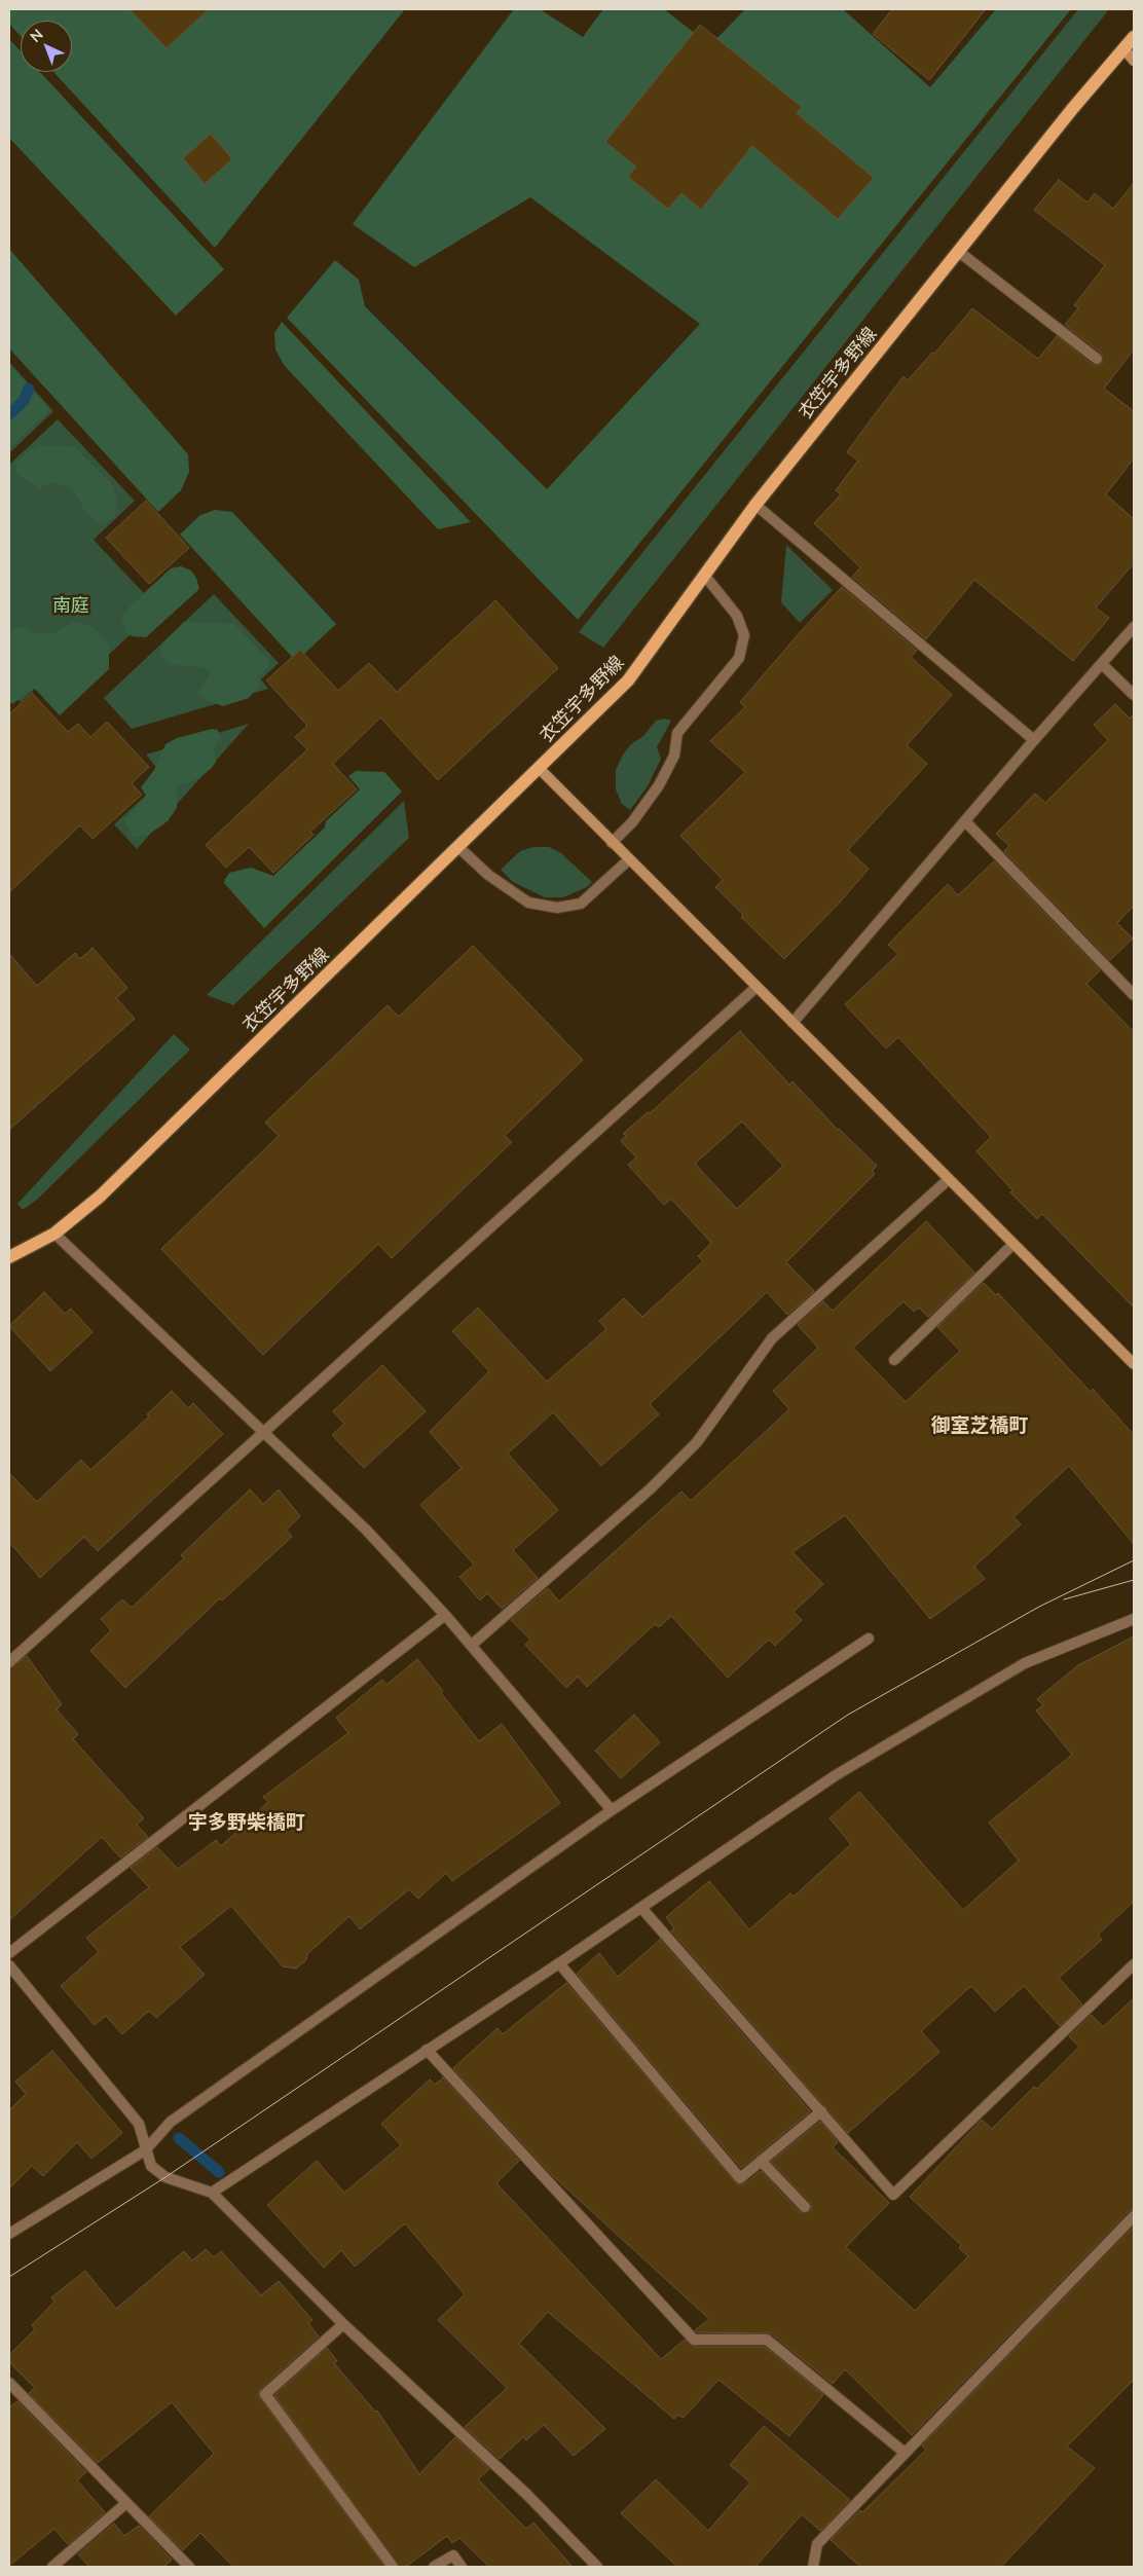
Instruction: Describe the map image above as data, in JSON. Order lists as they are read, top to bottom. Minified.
{"streets":{"main road":["衣笠宇多野線"]},"districts":["御室芝橋町","宇多野柴橋町"],"parks":["南庭"],"north":"top left"}
